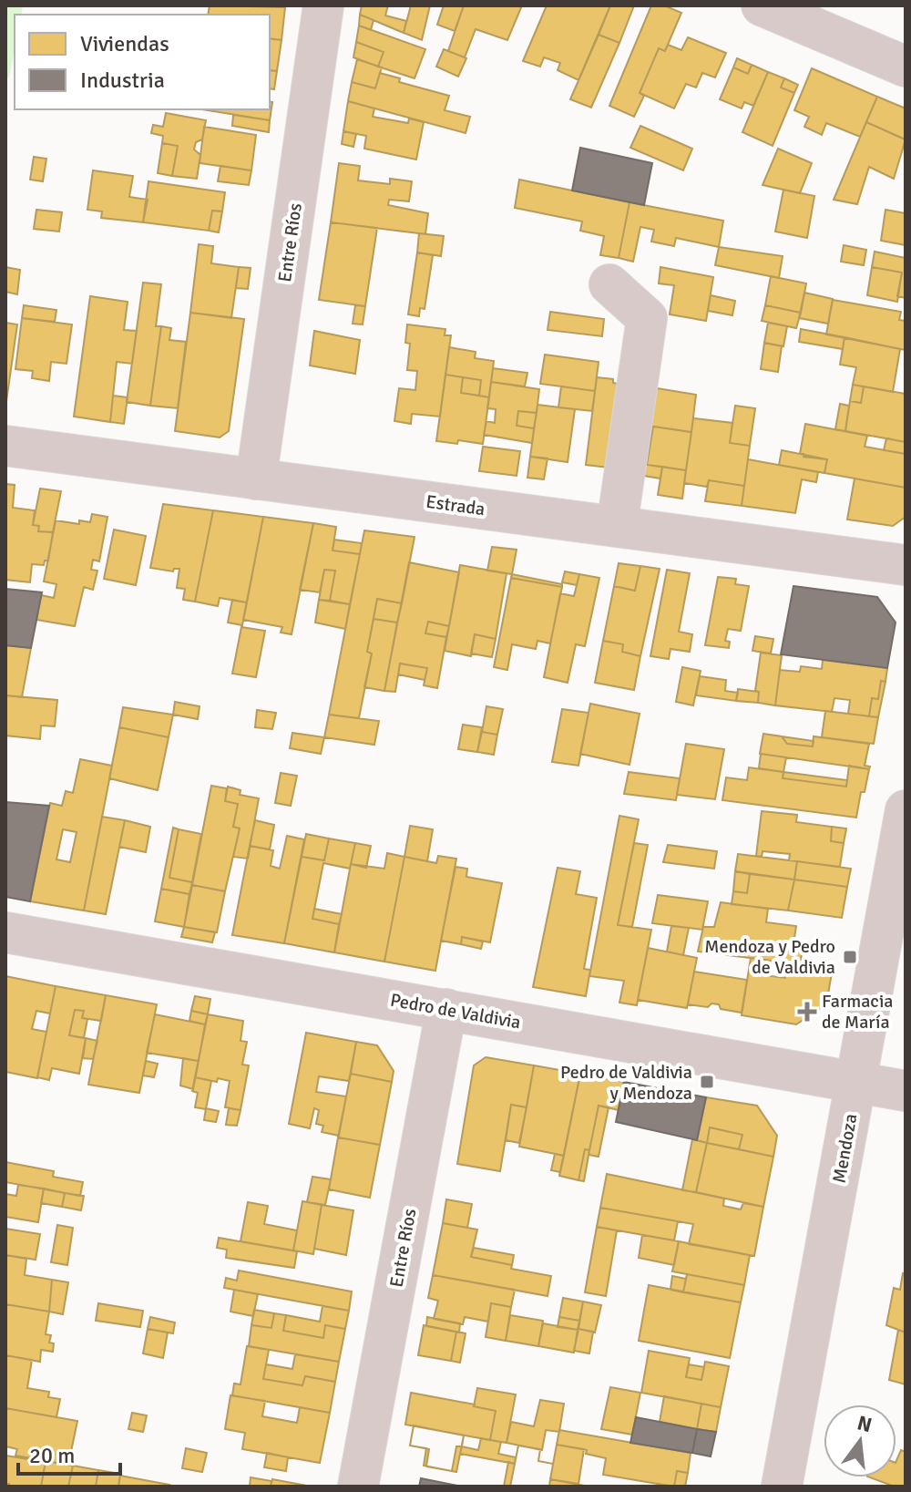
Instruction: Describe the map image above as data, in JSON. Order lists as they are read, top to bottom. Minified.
{"streets":{"street":["Entre Ríos","Estrada","Pedro de Valdivia","Mendoza"]},"crossings":[["Entre Ríos","Estrada"],["Entre Ríos","Pedro de Valdivia"],["Pedro de Valdivia","Mendoza"]],"places":{"transit":["Mendoza y Pedro de Valdivia","Pedro de Valdivia y Mendoza"],"health":["Farmacia de María"]},"legend":["Viviendas","Industria"],"scale_bar":"20 m","north":"top"}
